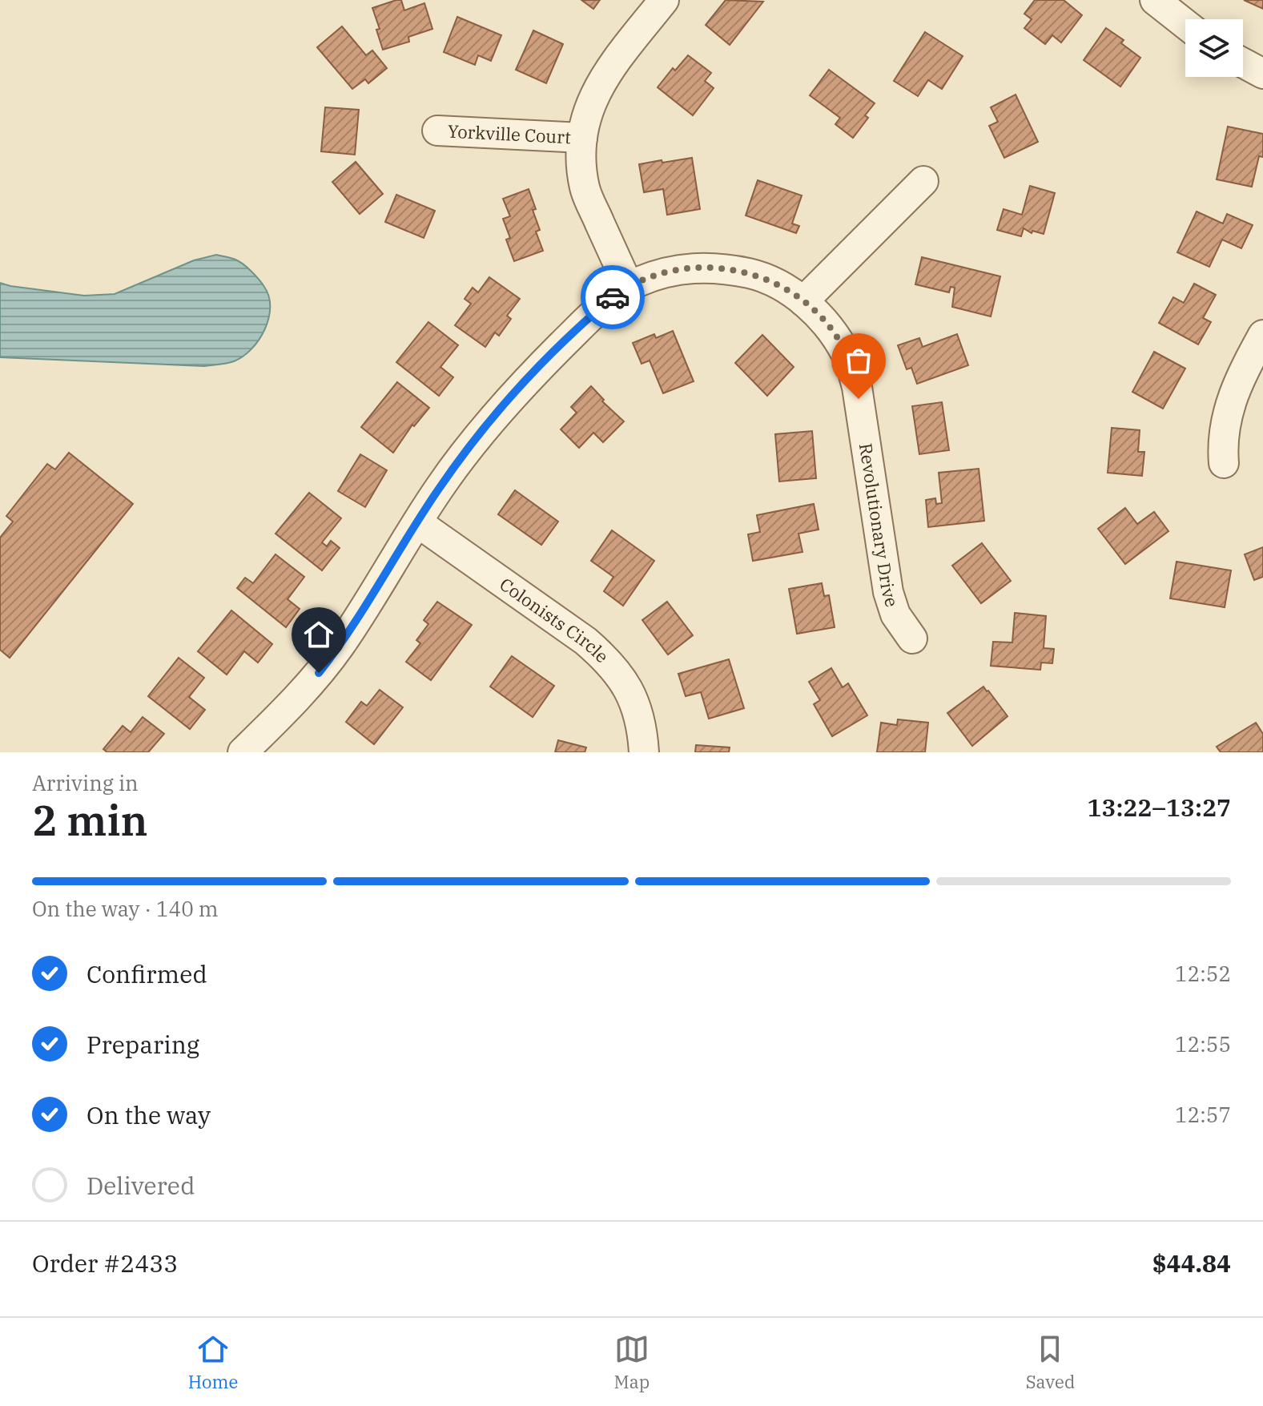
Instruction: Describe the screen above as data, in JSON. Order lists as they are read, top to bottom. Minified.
{"streets":{"street":["Yorkville Court","Revolutionary Drive","Colonists Circle"]},"crossings":[["Revolutionary Drive","Colonists Circle"]],"page":{"heading":["2 min","Arriving in","13:22–13:27"],"panel":["Order #2433","$44.84"],"bar":"On the way · 140 m","list":[["Confirmed","12:52"],["Preparing","12:55"],["On the way","12:57"],"Delivered"],"tabs":["Home","Map","Saved"]}}
